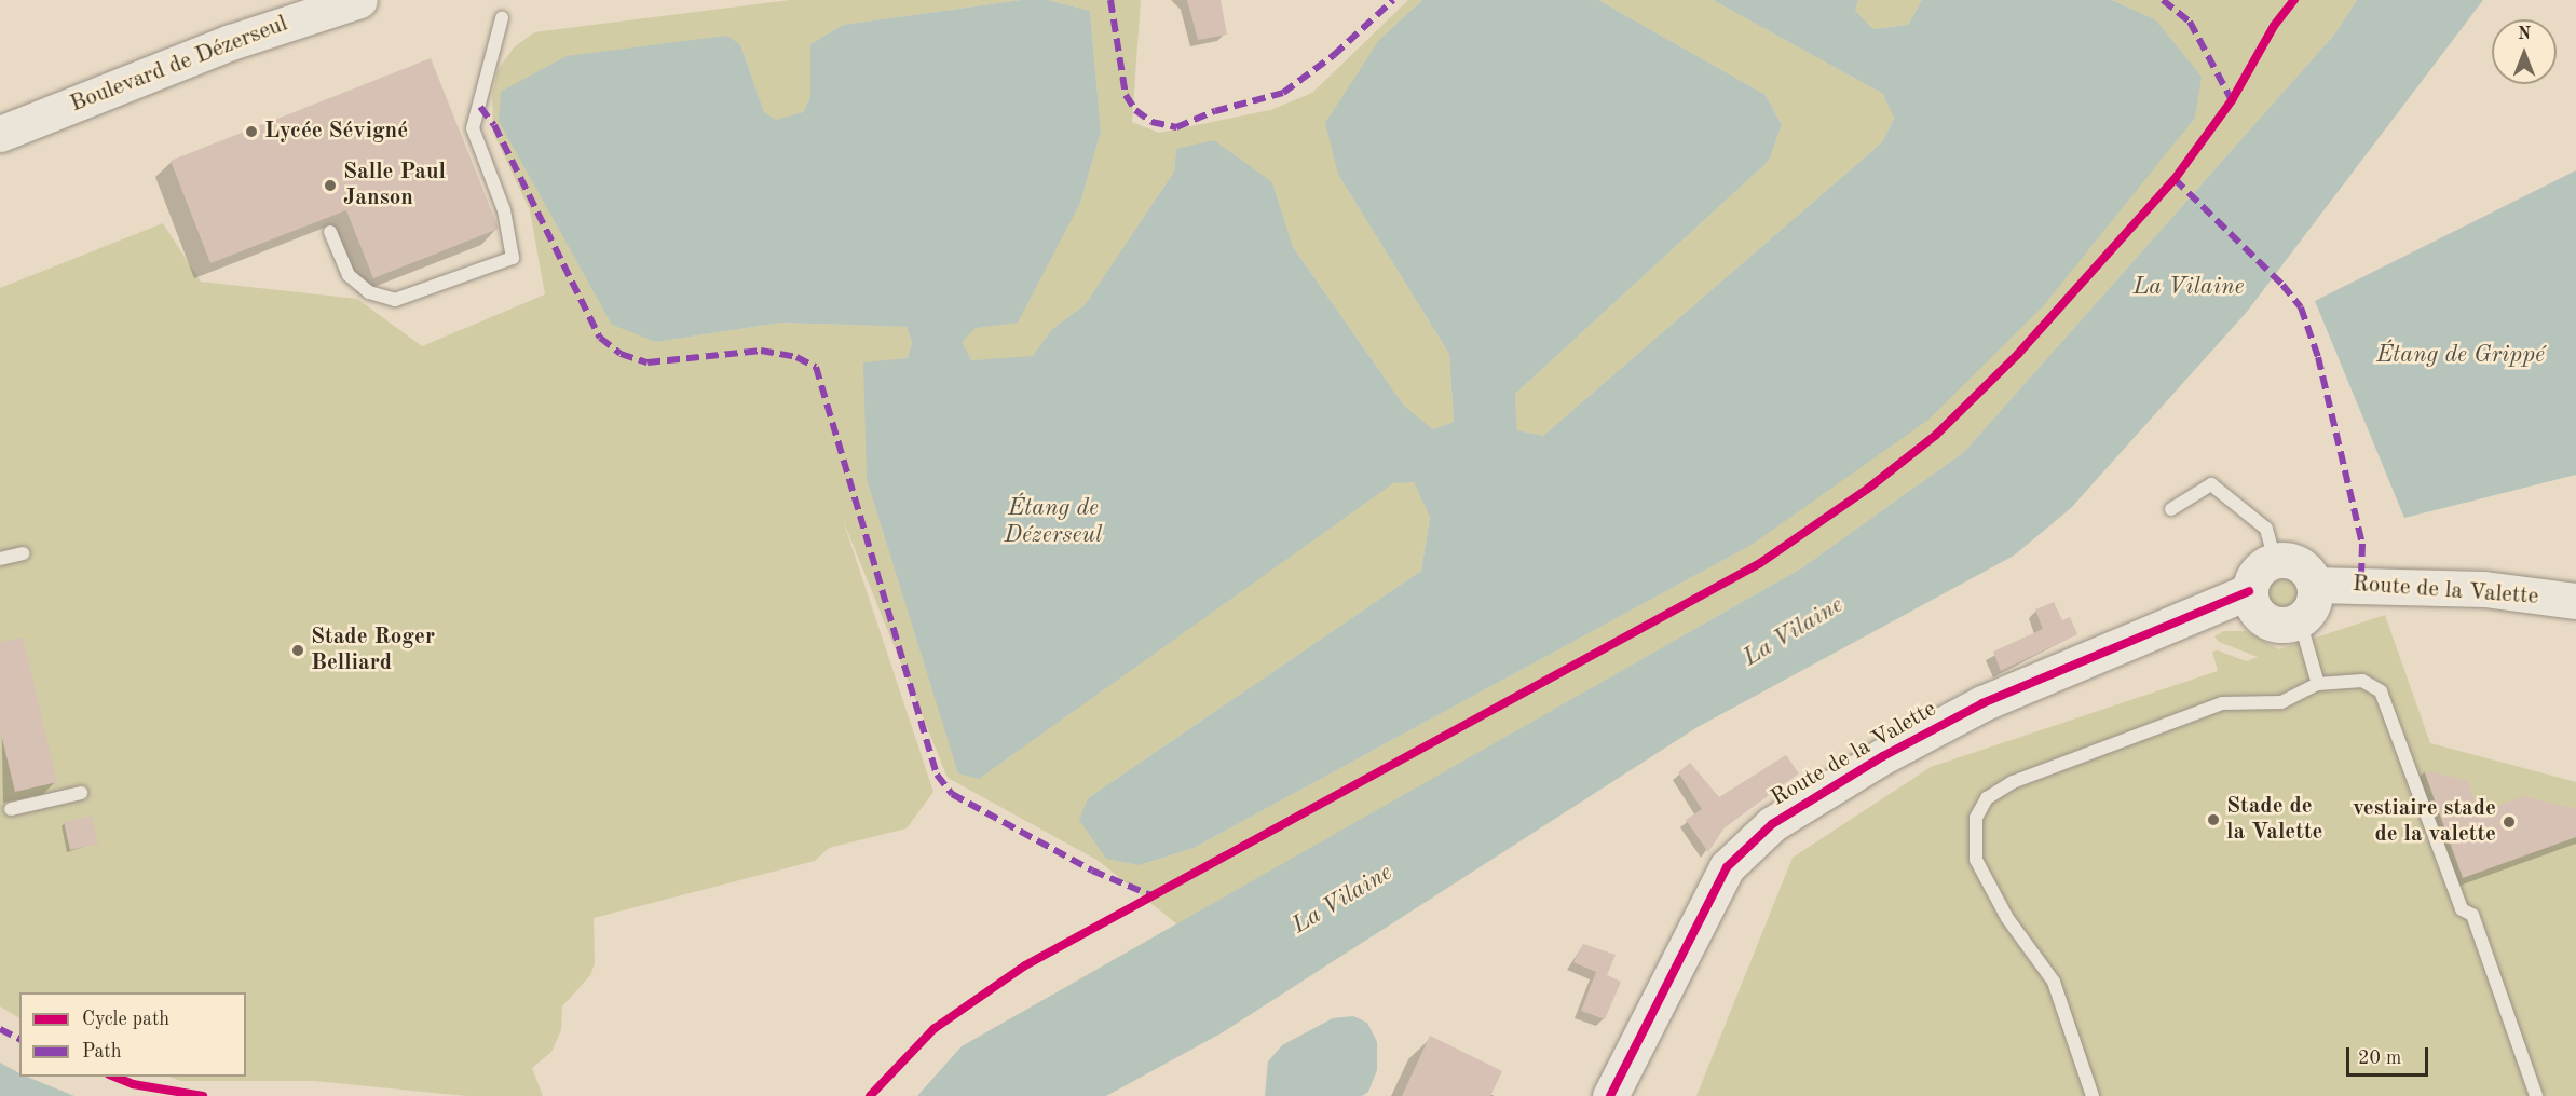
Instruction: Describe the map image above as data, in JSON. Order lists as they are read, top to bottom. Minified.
{"streets":{"street":["Boulevard de Dézerseul","Route de la Valette"]},"water":["La Vilaine","Étang de Grippé","Étang de Dézerseul"],"places":["Lycée Sévigné","Salle Paul Janson","Stade Roger Belliard","Stade de la Valette","vestiaire stade de la valette"],"legend":["Cycle path","Path"],"scale_bar":"20 m","north":"top"}
